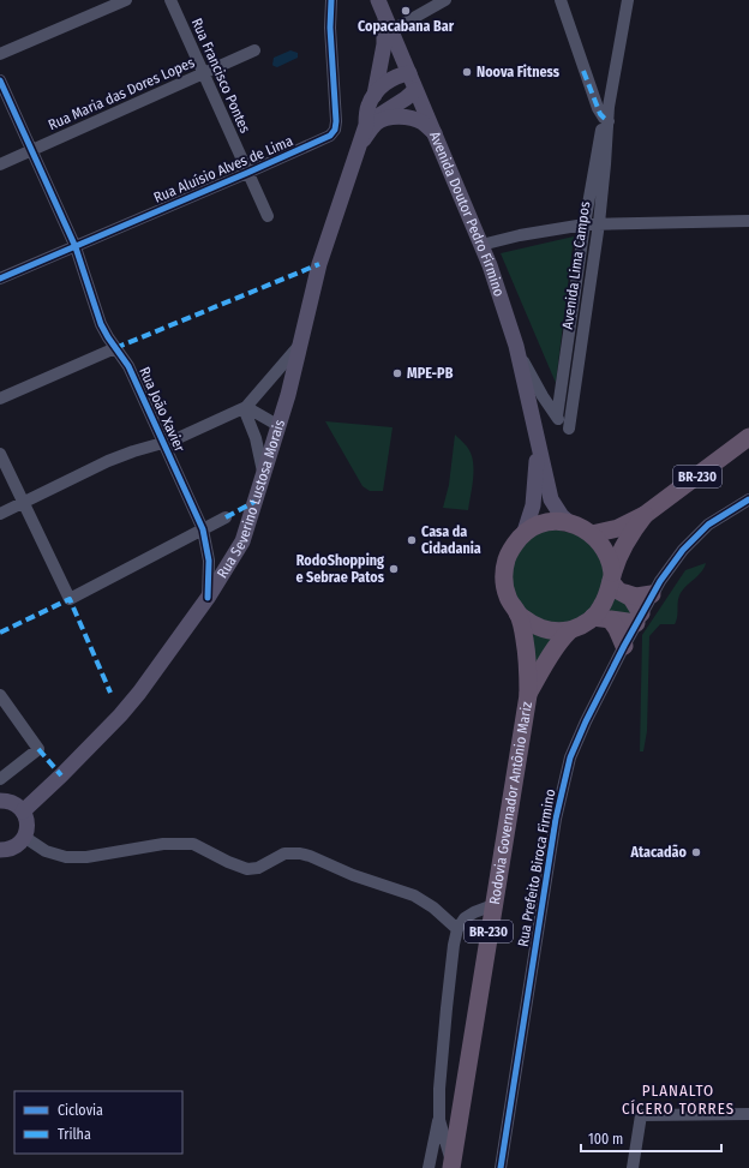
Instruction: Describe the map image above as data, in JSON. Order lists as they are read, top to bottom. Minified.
{"streets":{"highway":["BR-230","Rodovia Governador Antônio Mariz"],"main road":["Avenida Doutor Pedro Firmino","Rua Severino Lustosa Morais"],"street":["Rua Francisco Pontes","Rua Maria das Dores Lopes","Rua Aluísio Alves de Lima","Avenida Lima Campos","Rua João Xavier","Rua Prefeito Biroca Firmino"]},"crossings":[["Rua Francisco Pontes","Rua Maria das Dores Lopes"],["Rua Francisco Pontes","Rua Aluísio Alves de Lima"],["Rua Maria das Dores Lopes","Rua João Xavier"],["Rua Aluísio Alves de Lima","Rua João Xavier"],["Avenida Doutor Pedro Firmino","BR-230"],["Avenida Doutor Pedro Firmino","Rua Severino Lustosa Morais"],["Avenida Doutor Pedro Firmino","Rodovia Governador Antônio Mariz"],["Rua João Xavier","Rua Severino Lustosa Morais"],["BR-230","Rodovia Governador Antônio Mariz"]],"districts":["PLANALTO CÍCERO TORRES"],"places":["Copacabana Bar","Noova Fitness","MPE-PB","Casa da Cidadania","RodoShopping e Sebrae Patos","Atacadão"],"legend":["Ciclovia","Trilha"],"scale_bar":"100 m"}
